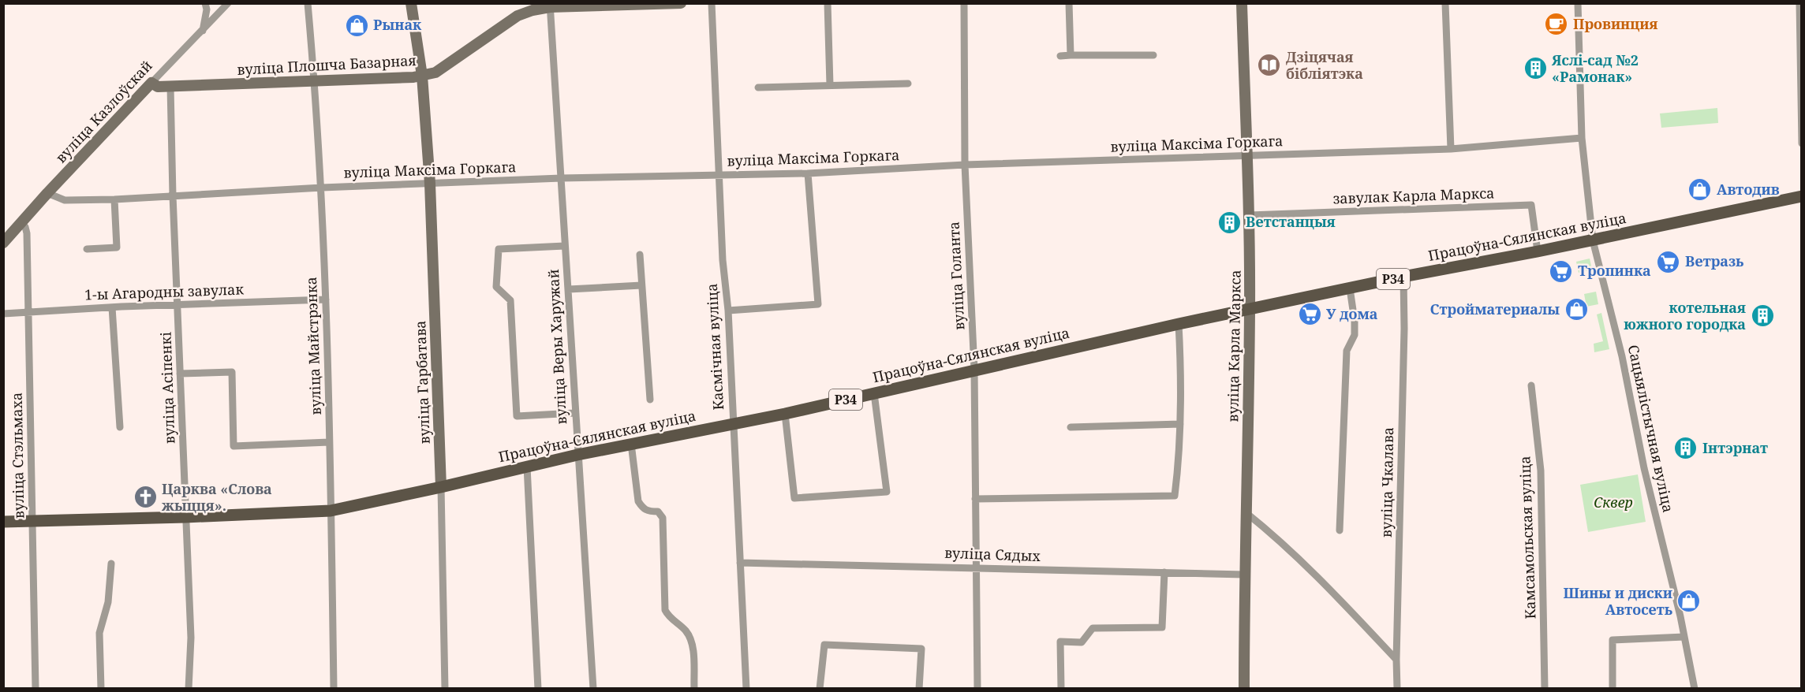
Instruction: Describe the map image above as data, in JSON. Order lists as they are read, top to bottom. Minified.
{"streets":{"main road":["Працоўна-Сялянская вуліца","Р34"],"street":["вуліца Плошча Базарная","вуліца Казлоўскай","вуліца Максіма Горкага","завулак Карла Маркса","вуліца Голанта","1-ы Агародны завулак","вуліца Майстрэнка","вуліца Карла Маркса","вуліца Веры Харужай","Касмічная вуліца","вуліца Гарбатава","вуліца Асіпенкі","Сацыялістычная вуліца","вуліца Стэльмаха","вуліца Чкалава","Камсамольская вуліца","вуліца Сядых"]},"crossings":[["вуліца Плошча Базарная","вуліца Казлоўскай"],["вуліца Плошча Базарная","вуліца Майстрэнка"],["вуліца Плошча Базарная","вуліца Веры Харужай"],["вуліца Плошча Базарная","вуліца Гарбатава"],["вуліца Плошча Базарная","вуліца Асіпенкі"],["вуліца Казлоўскай","вуліца Максіма Горкага"],["вуліца Казлоўскай","вуліца Стэльмаха"],["вуліца Максіма Горкага","вуліца Голанта"],["вуліца Максіма Горкага","вуліца Майстрэнка"],["вуліца Максіма Горкага","вуліца Карла Маркса"],["вуліца Максіма Горкага","вуліца Веры Харужай"],["вуліца Максіма Горкага","Касмічная вуліца"],["вуліца Максіма Горкага","вуліца Гарбатава"],["вуліца Максіма Горкага","вуліца Асіпенкі"],["вуліца Максіма Горкага","Сацыялістычная вуліца"],["завулак Карла Маркса","Працоўна-Сялянская вуліца"],["завулак Карла Маркса","вуліца Карла Маркса"],["Працоўна-Сялянская вуліца","вуліца Голанта"],["Працоўна-Сялянская вуліца","вуліца Майстрэнка"],["Працоўна-Сялянская вуліца","вуліца Карла Маркса"],["Працоўна-Сялянская вуліца","вуліца Веры Харужай"],["Працоўна-Сялянская вуліца","Касмічная вуліца"],["Працоўна-Сялянская вуліца","вуліца Гарбатава"],["Працоўна-Сялянская вуліца","вуліца Асіпенкі"],["Працоўна-Сялянская вуліца","Сацыялістычная вуліца"],["Працоўна-Сялянская вуліца","вуліца Стэльмаха"],["Працоўна-Сялянская вуліца","вуліца Чкалава"],["вуліца Голанта","вуліца Сядых"],["1-ы Агародны завулак","вуліца Майстрэнка"],["1-ы Агародны завулак","вуліца Асіпенкі"],["1-ы Агародны завулак","вуліца Стэльмаха"],["вуліца Карла Маркса","вуліца Сядых"],["Касмічная вуліца","вуліца Сядых"]],"parks":["Сквер"],"places":{"cafe":["Провинция"],"shop":["Рынак","Автодив","Стройматериалы","Шины и диски Автосеть"],"library":["Дзіцячая бібліятэка"],"building":["Яслі-сад №2 «Рамонак»","Ветстанцыя","котельная южного городка","Інтэрнат"],"supermarket":["Ветразь","Тропинка","У дома"],"church":["Царква «Слова жыцця»."]}}
